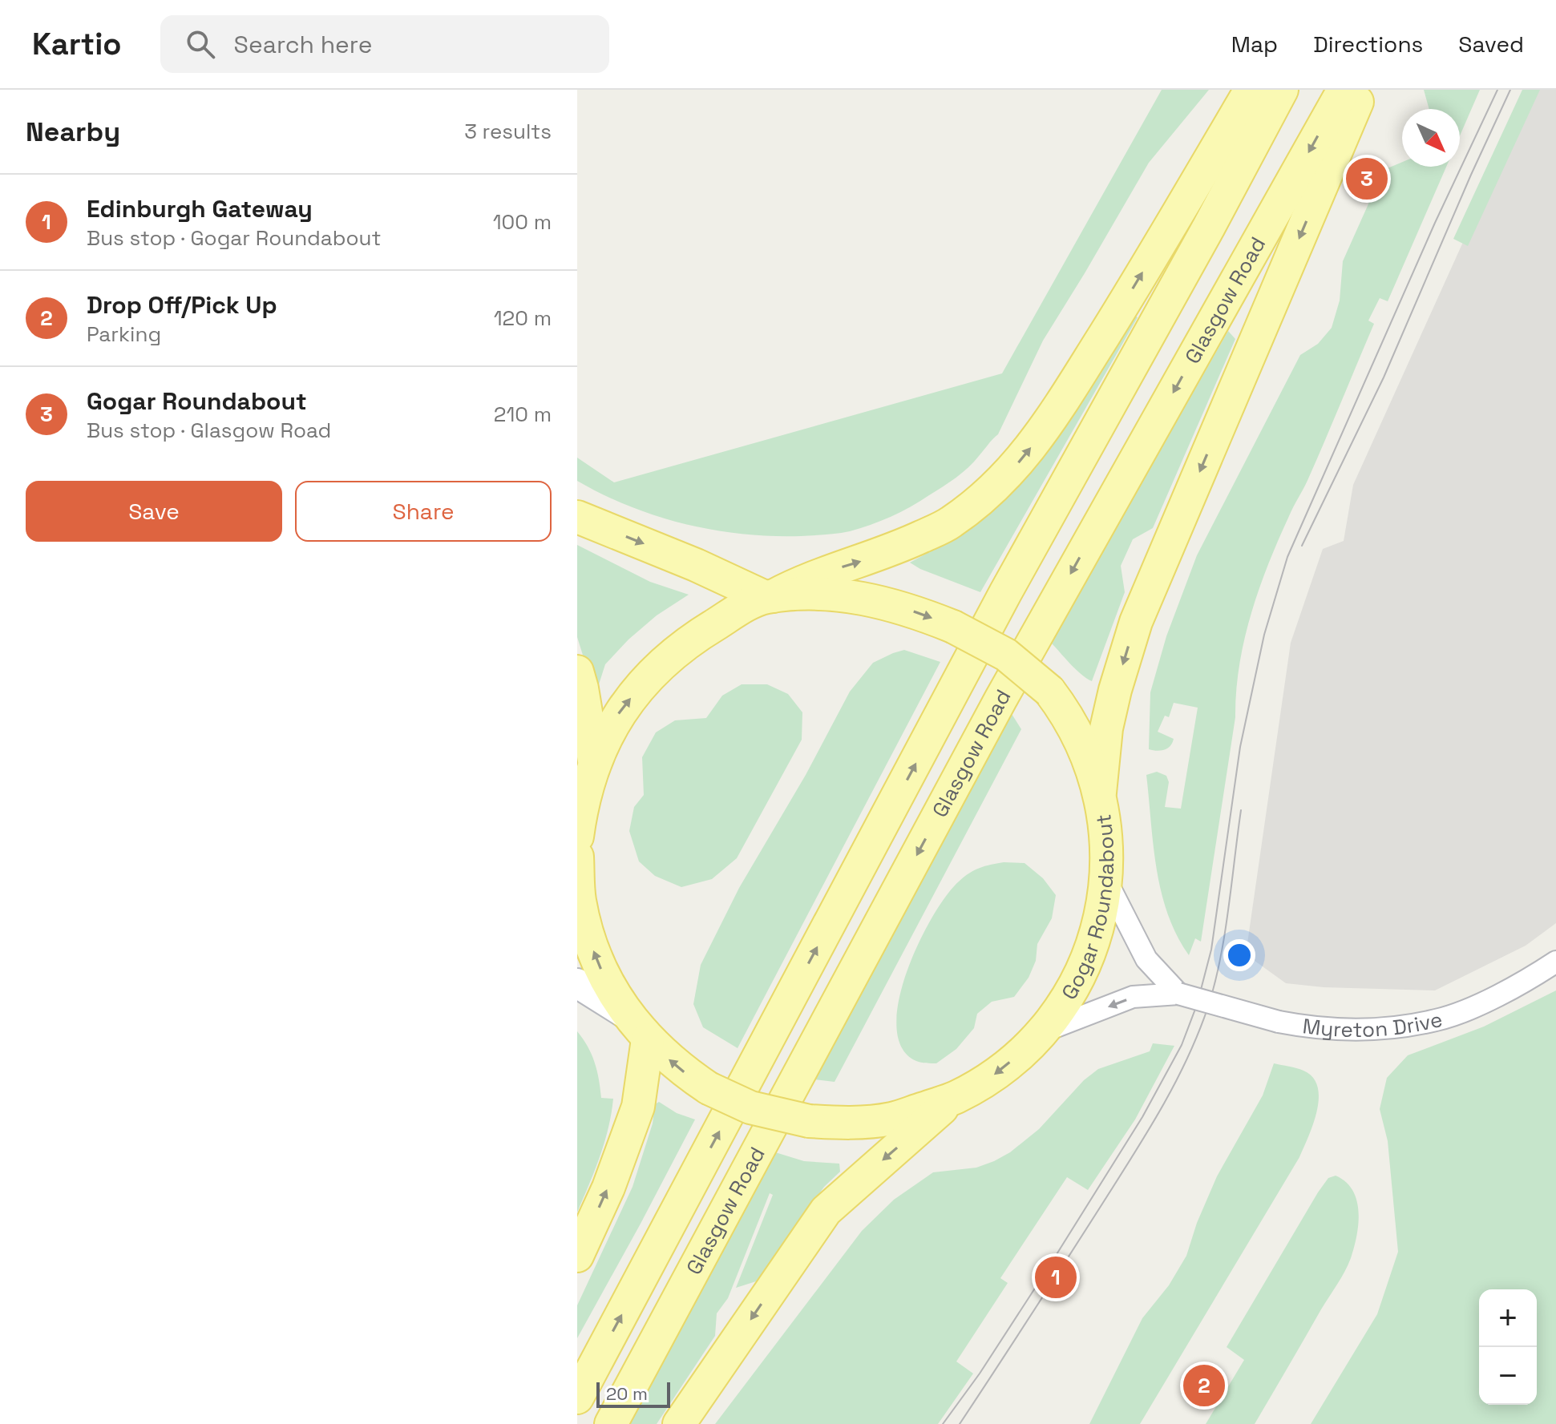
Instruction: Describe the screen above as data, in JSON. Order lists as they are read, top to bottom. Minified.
{"streets":{"main road":["Glasgow Road","Gogar Roundabout"],"street":["Myreton Drive"]},"crossings":[["Gogar Roundabout","Myreton Drive"]],"scale_bar":"20 m","north":"bottom right","page":{"header":"Kartio","search":"Search here","nav":["Map","Directions","Saved"],"heading":["Nearby","3 results"],"pins":["3","1","2"],"list":[{"mark":"1","name":"Edinburgh Gateway","note":"Bus stop · Gogar Roundabout","value":"100 m"},{"mark":"2","name":"Drop Off/Pick Up","note":"Parking","value":"120 m"},{"mark":"3","name":"Gogar Roundabout","note":"Bus stop · Glasgow Road","value":"210 m"}],"buttons":["Save","Share"],"map_buttons":["+","−"],"scale":"20 m"}}
